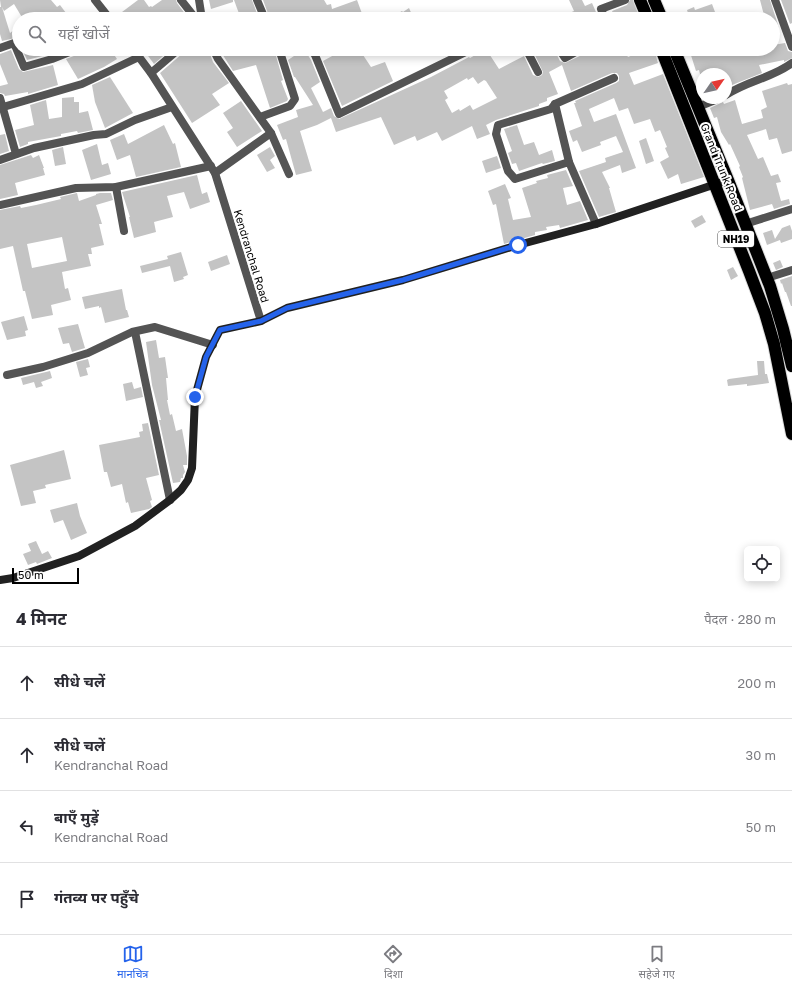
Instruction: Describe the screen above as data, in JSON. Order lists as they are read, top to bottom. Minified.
{"streets":{"highway":["Grand Trunk Road","NH19"],"street":["Kendranchal Road"]},"scale_bar":"50 m","north":"top right","page":{"search":"यहाँ खोजें","scale":"50 m","heading":["4 मिनट","पैदल · 280 m"],"list":[["सीधे चलें","200 m"],["सीधे चलें","Kendranchal Road","30 m"],["बाएँ मुड़ें","Kendranchal Road","50 m"],"गंतव्य पर पहुँचे"],"nav":["मानचित्र","दिशा","सहेजे गए"]}}
